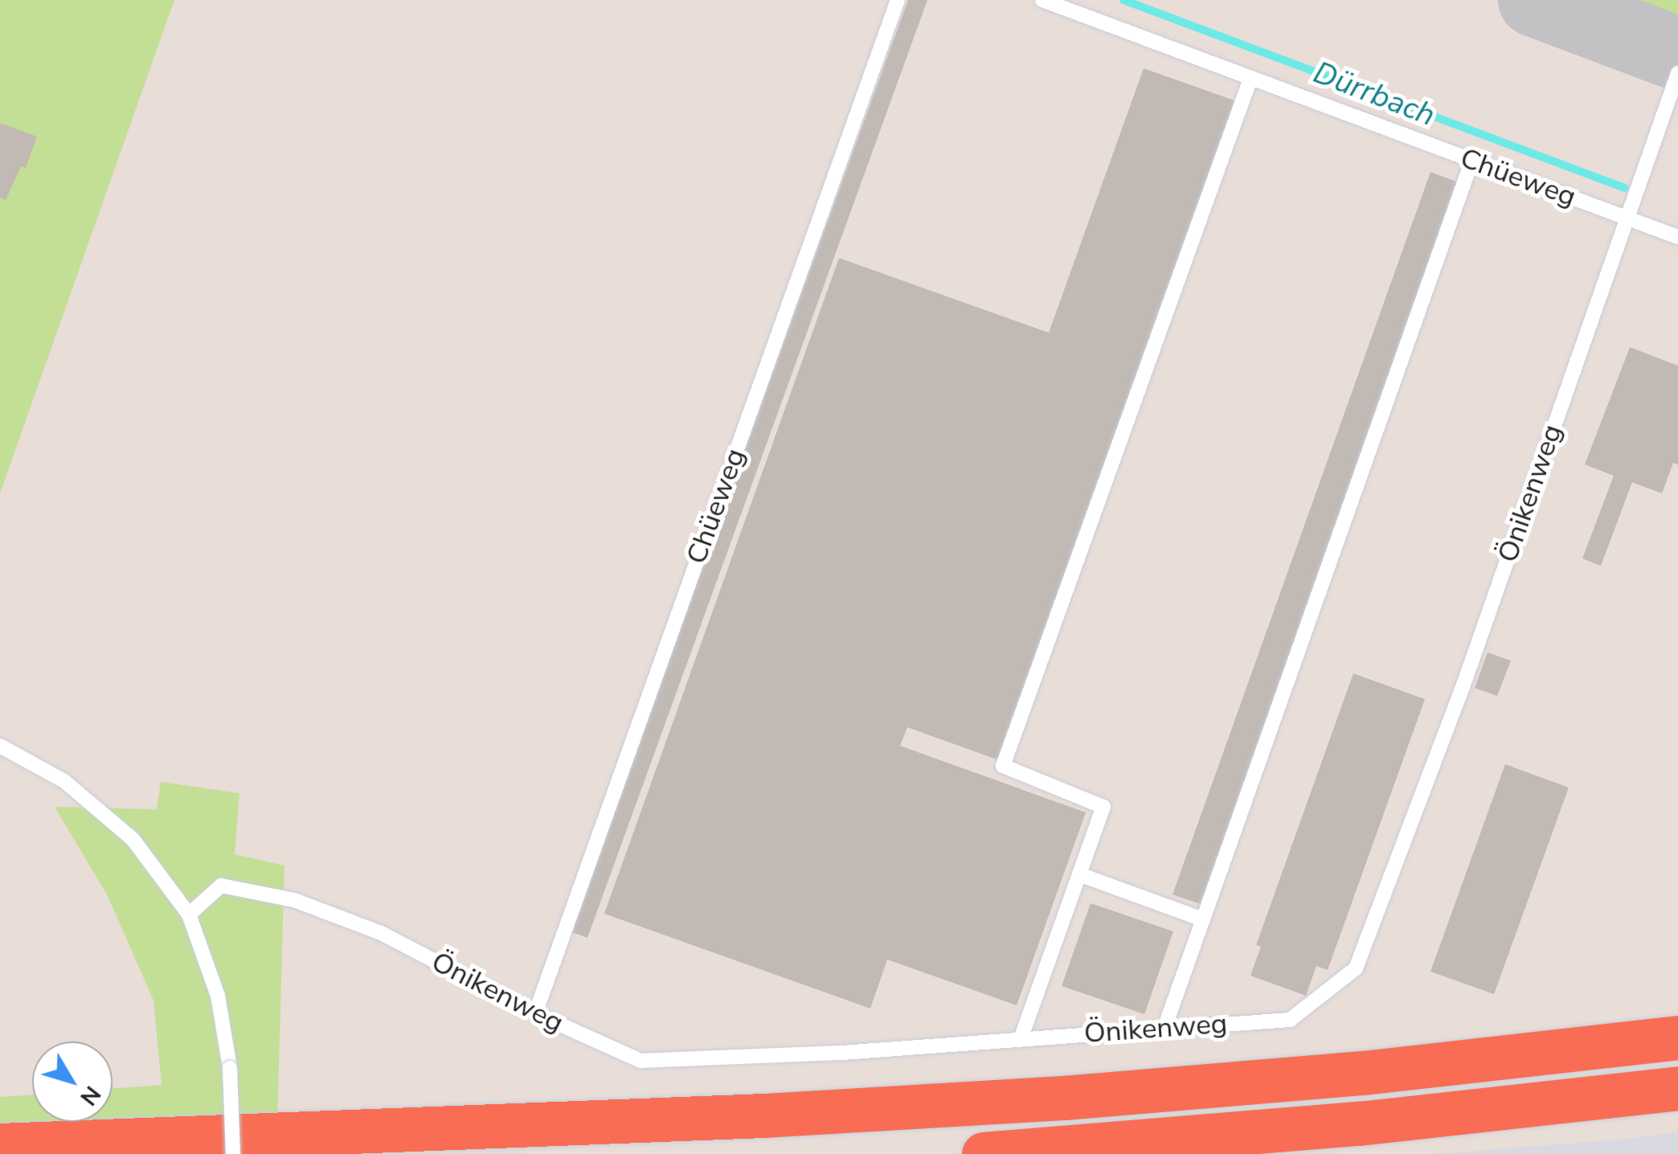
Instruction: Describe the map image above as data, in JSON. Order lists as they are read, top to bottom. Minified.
{"streets":{"lane":["Chüeweg","Önikenweg"]},"crossings":[["Chüeweg","Önikenweg"]],"water":["Dürrbach"],"north":"bottom right"}
